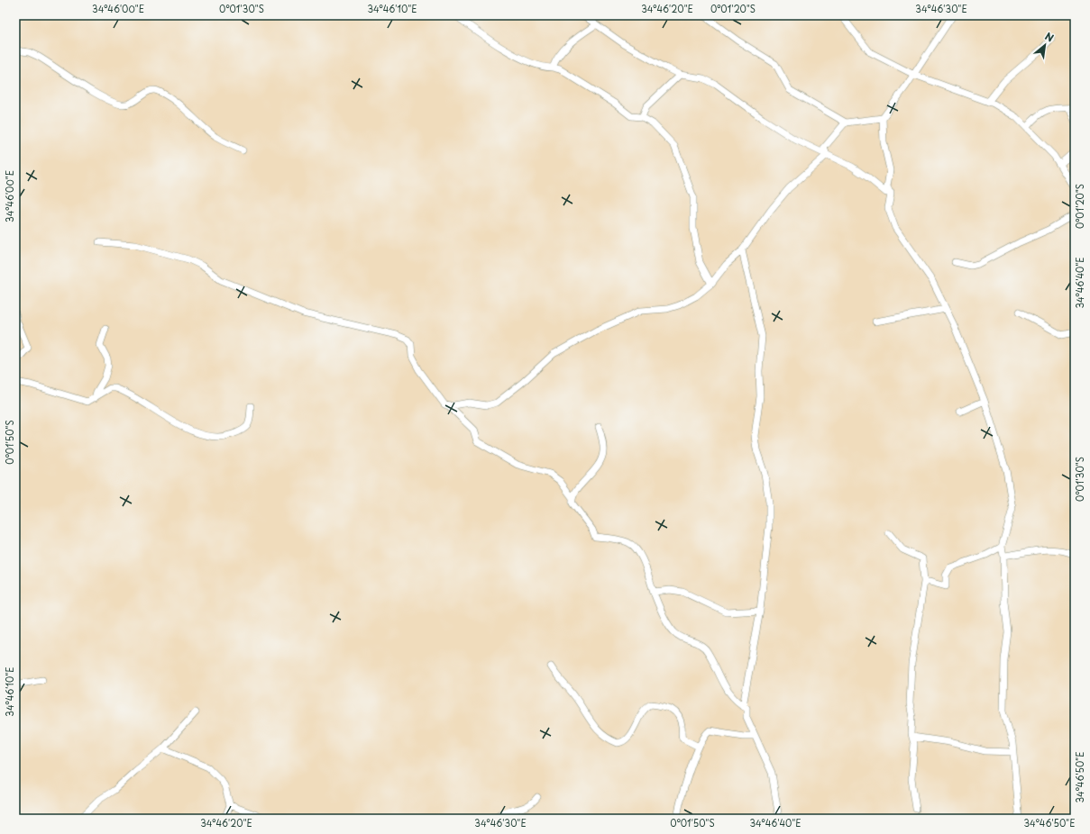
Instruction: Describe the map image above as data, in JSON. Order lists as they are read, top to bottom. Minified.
{"north":"top right","coordinates":["34°46'00\"E","0°01'30\"S","34°46'10\"E","34°46'20\"E","0°01'20\"S","34°46'30\"E","34°46'40\"E","0°01'50\"S","34°46'50\"E"]}
